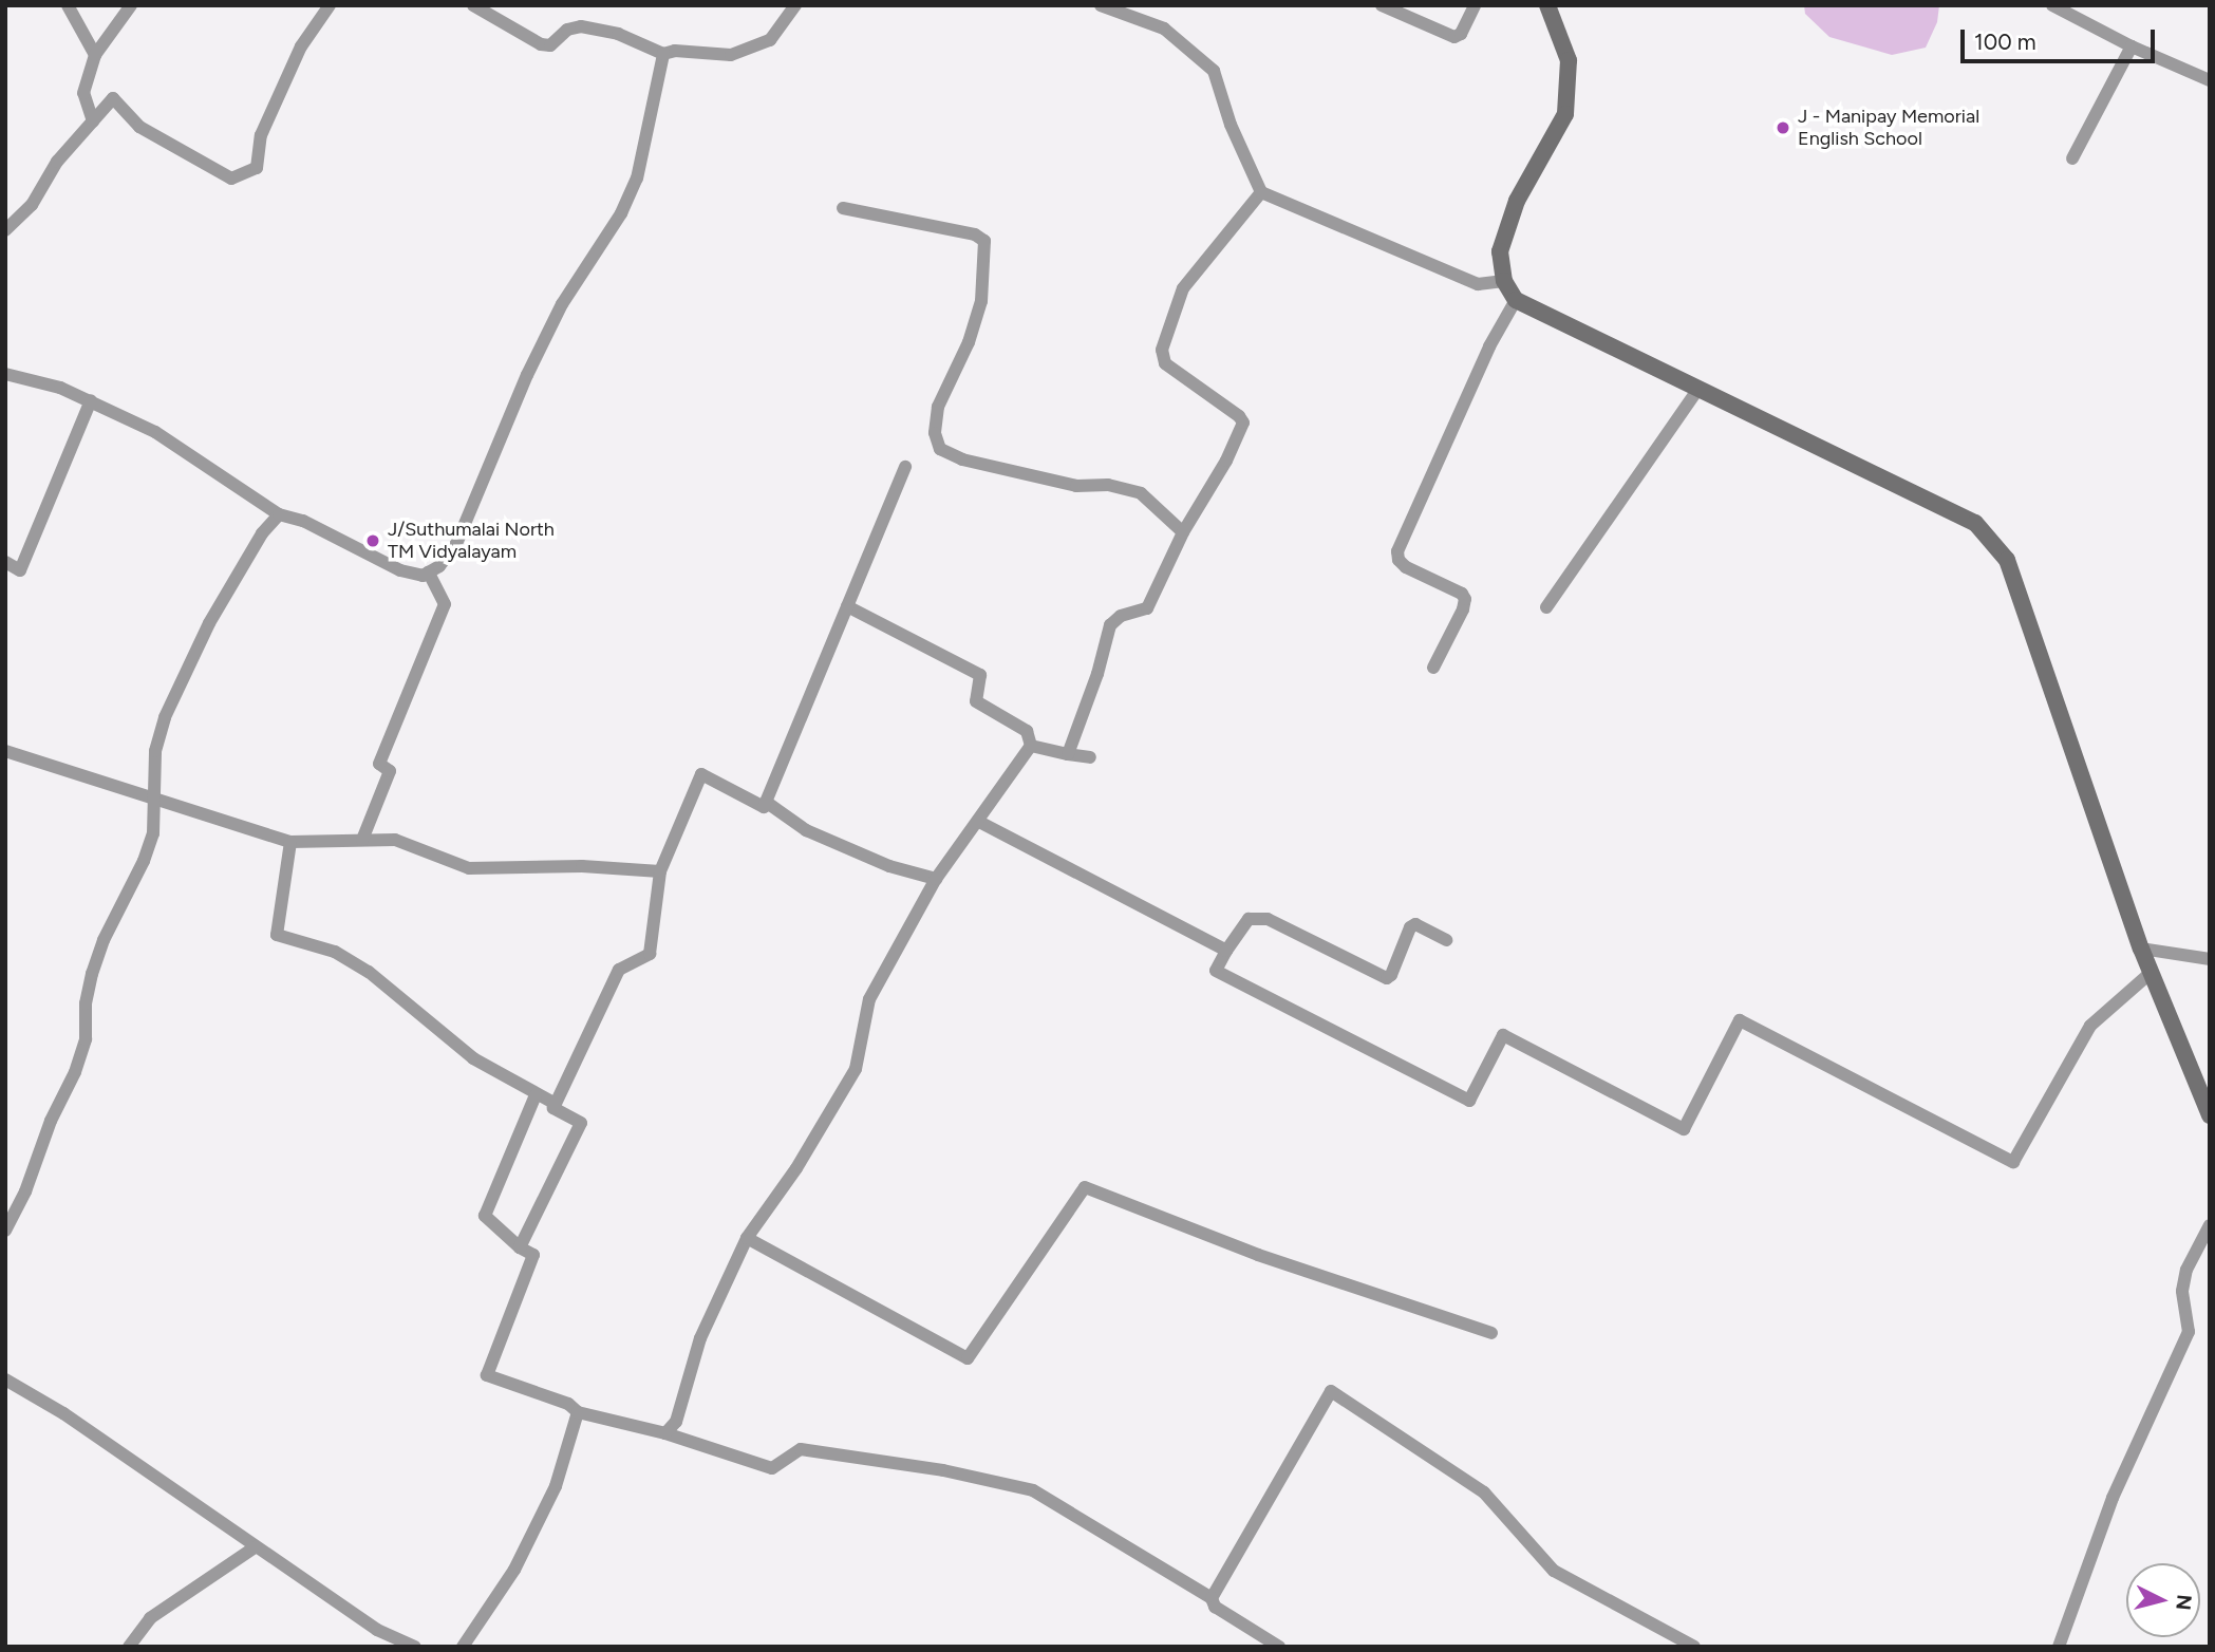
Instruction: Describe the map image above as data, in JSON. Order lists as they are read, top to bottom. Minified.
{"places":["J - Manipay Memorial English School","J/Suthumalai North TM Vidyalayam"],"scale_bar":"100 m","north":"right"}
